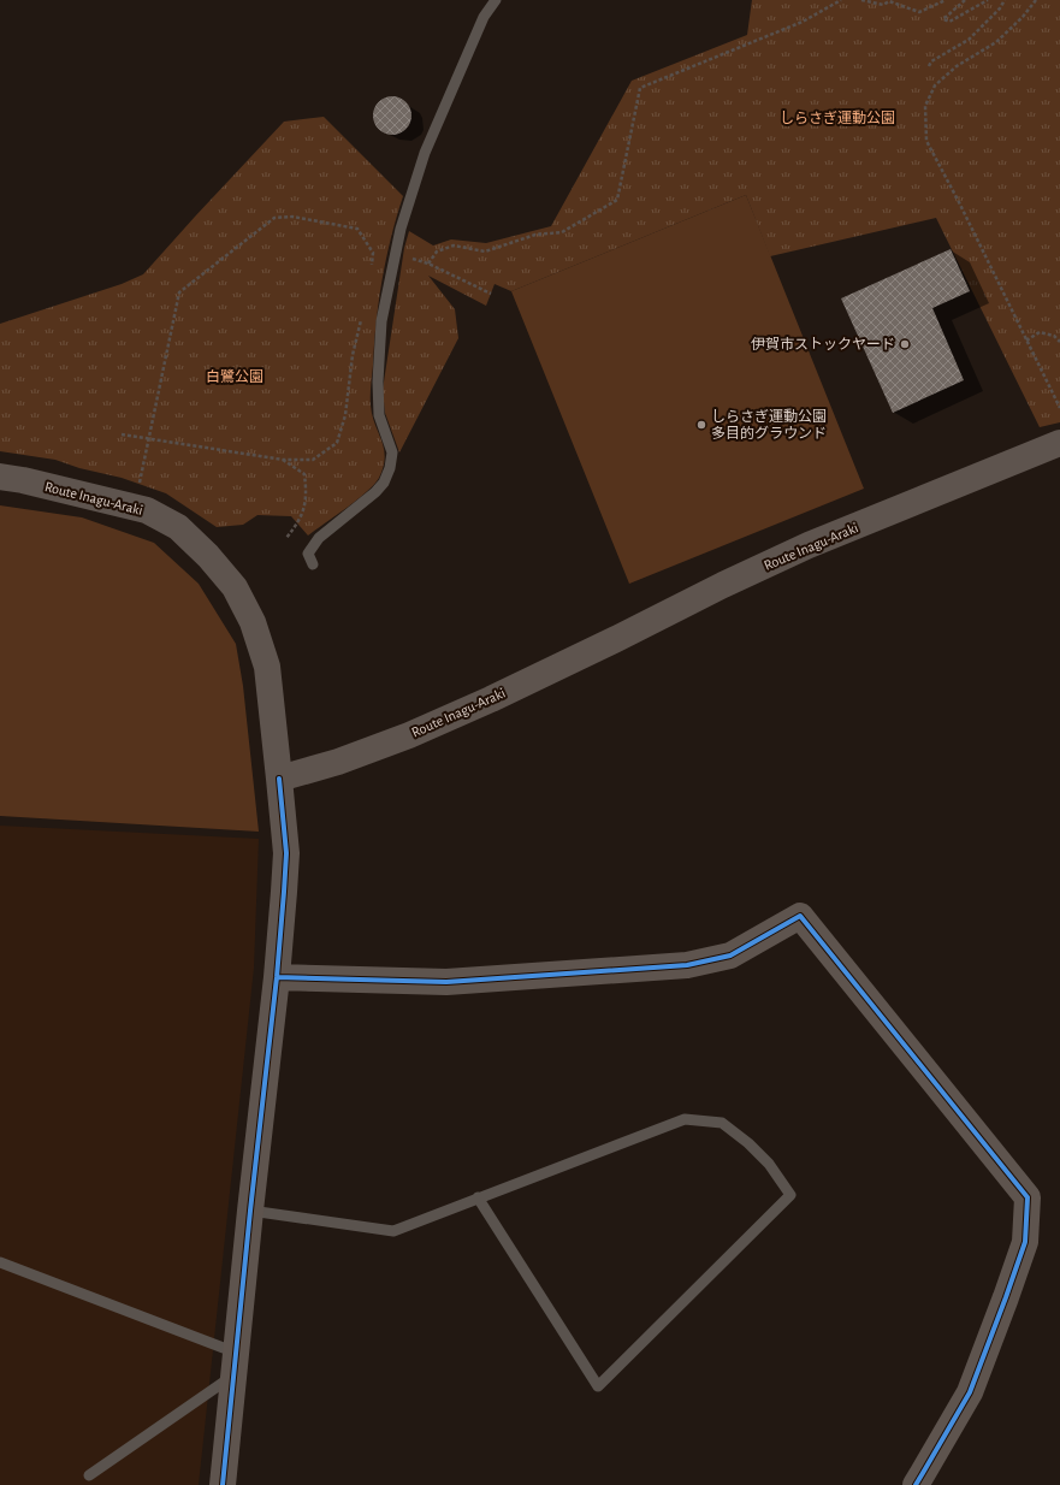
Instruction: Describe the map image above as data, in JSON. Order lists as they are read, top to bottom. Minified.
{"streets":{"street":["Route Inagu-Araki"]},"parks":["しらさぎ運動公園","白鷺公園"],"places":["伊賀市ストックヤード","しらさぎ運動公園 多目的グラウンド"]}
